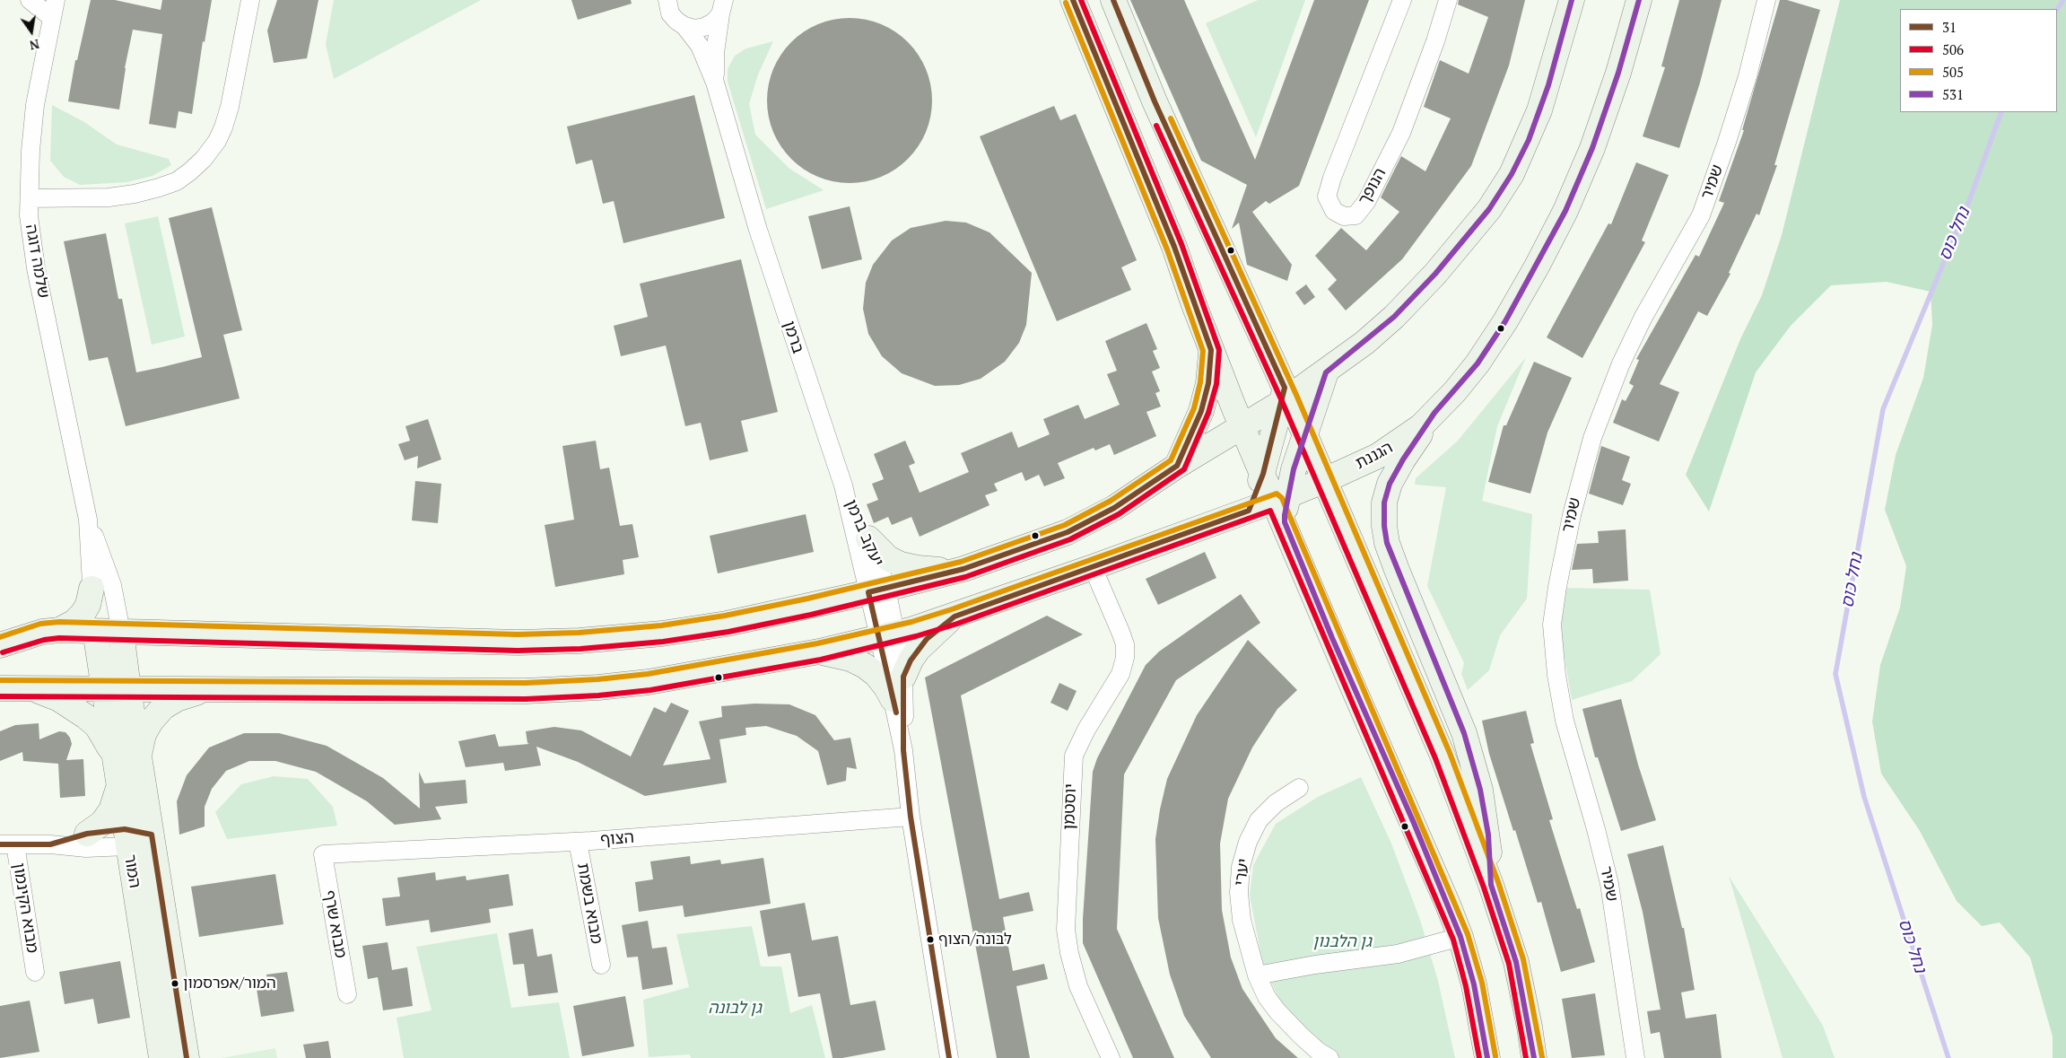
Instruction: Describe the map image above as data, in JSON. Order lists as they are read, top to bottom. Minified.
{"streets":{"main road":["שלמה דוגה","הגננת","המור"],"street":["שמיר","הנופך","ברמן","יעקב ברמן","יוסטמן","הצוף","יערי","מבוא בשמת","מבוא הקינמון","מבוא שרף"]},"crossings":[["שלמה דוגה","המור"],["ברמן","יעקב ברמן"],["הגננת","יוסטמן"],["הצוף","מבוא בשמת"],["הצוף","מבוא שרף"]],"water":["נחל כוס"],"parks":["גן הלבנון","גן לבונה"],"places":["לבונה/הצוף","המור/אפרסמון"],"lines":["transit line 31","transit line 506","transit line 531","transit line 505"],"legend":["31","506","505","531"],"north":"bottom"}
